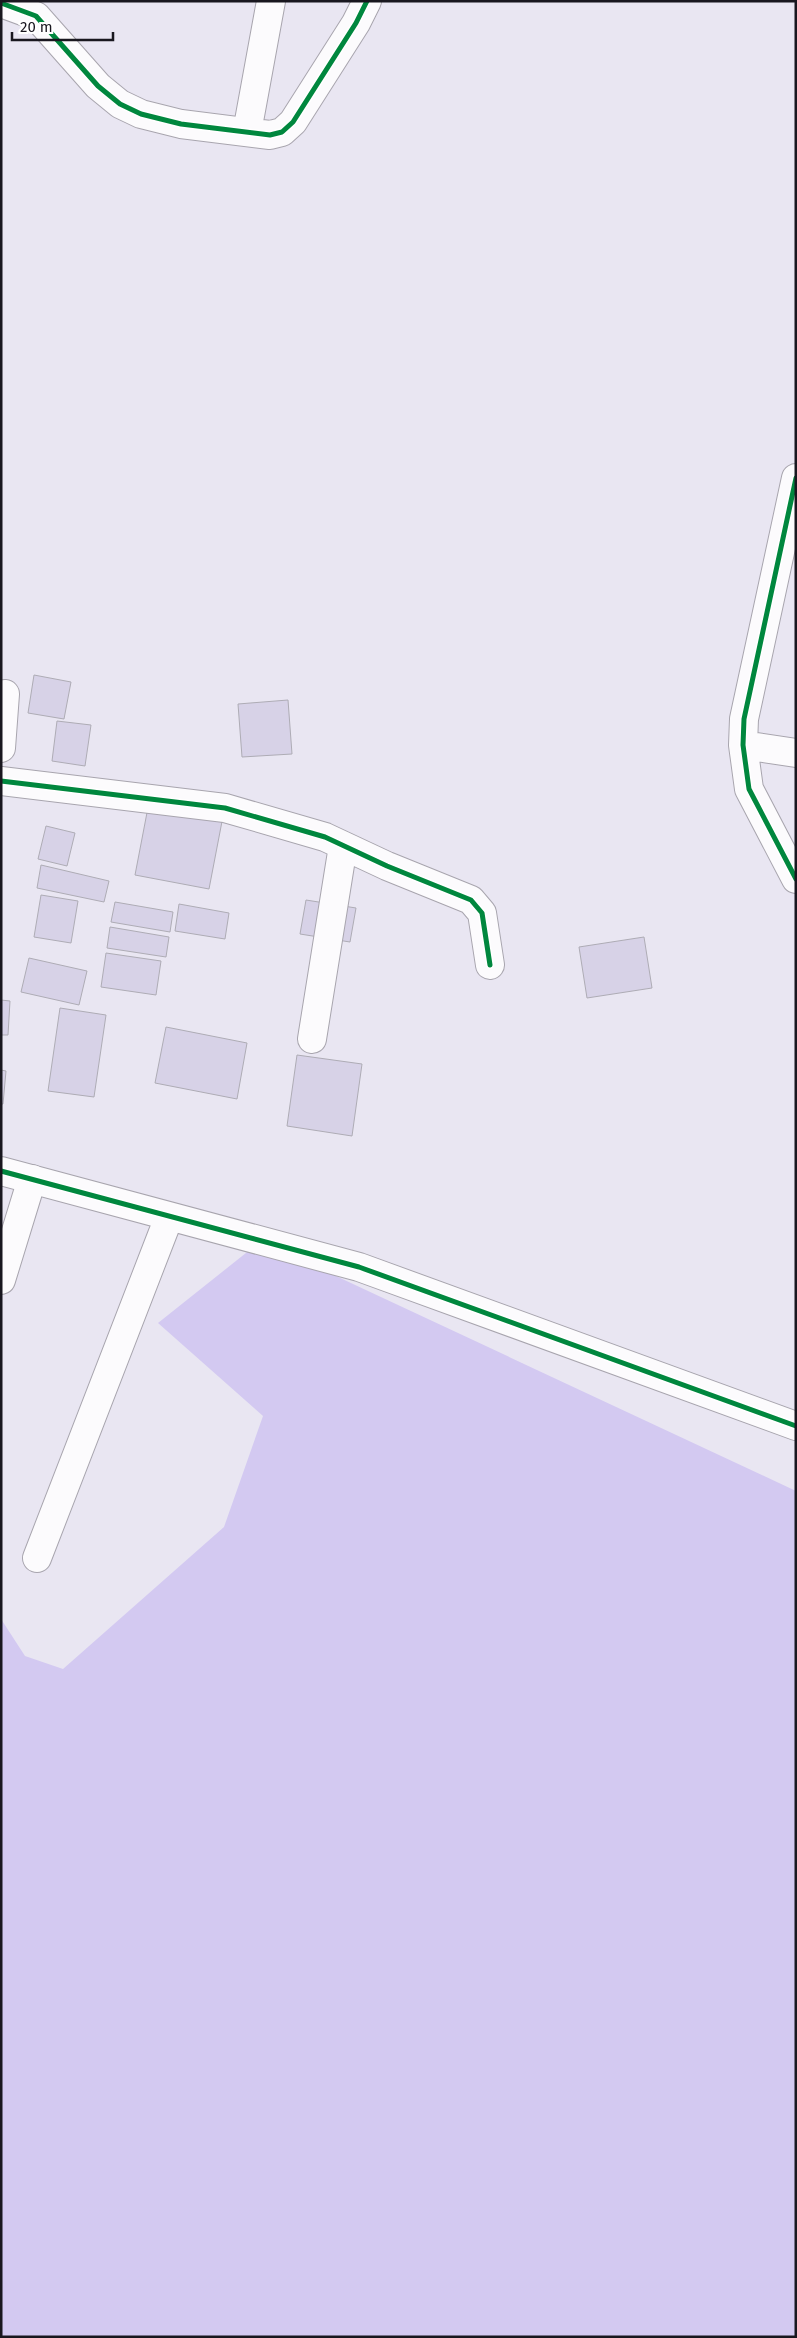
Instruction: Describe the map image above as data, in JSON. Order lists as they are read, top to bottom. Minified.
{"scale_bar":"20 m"}
